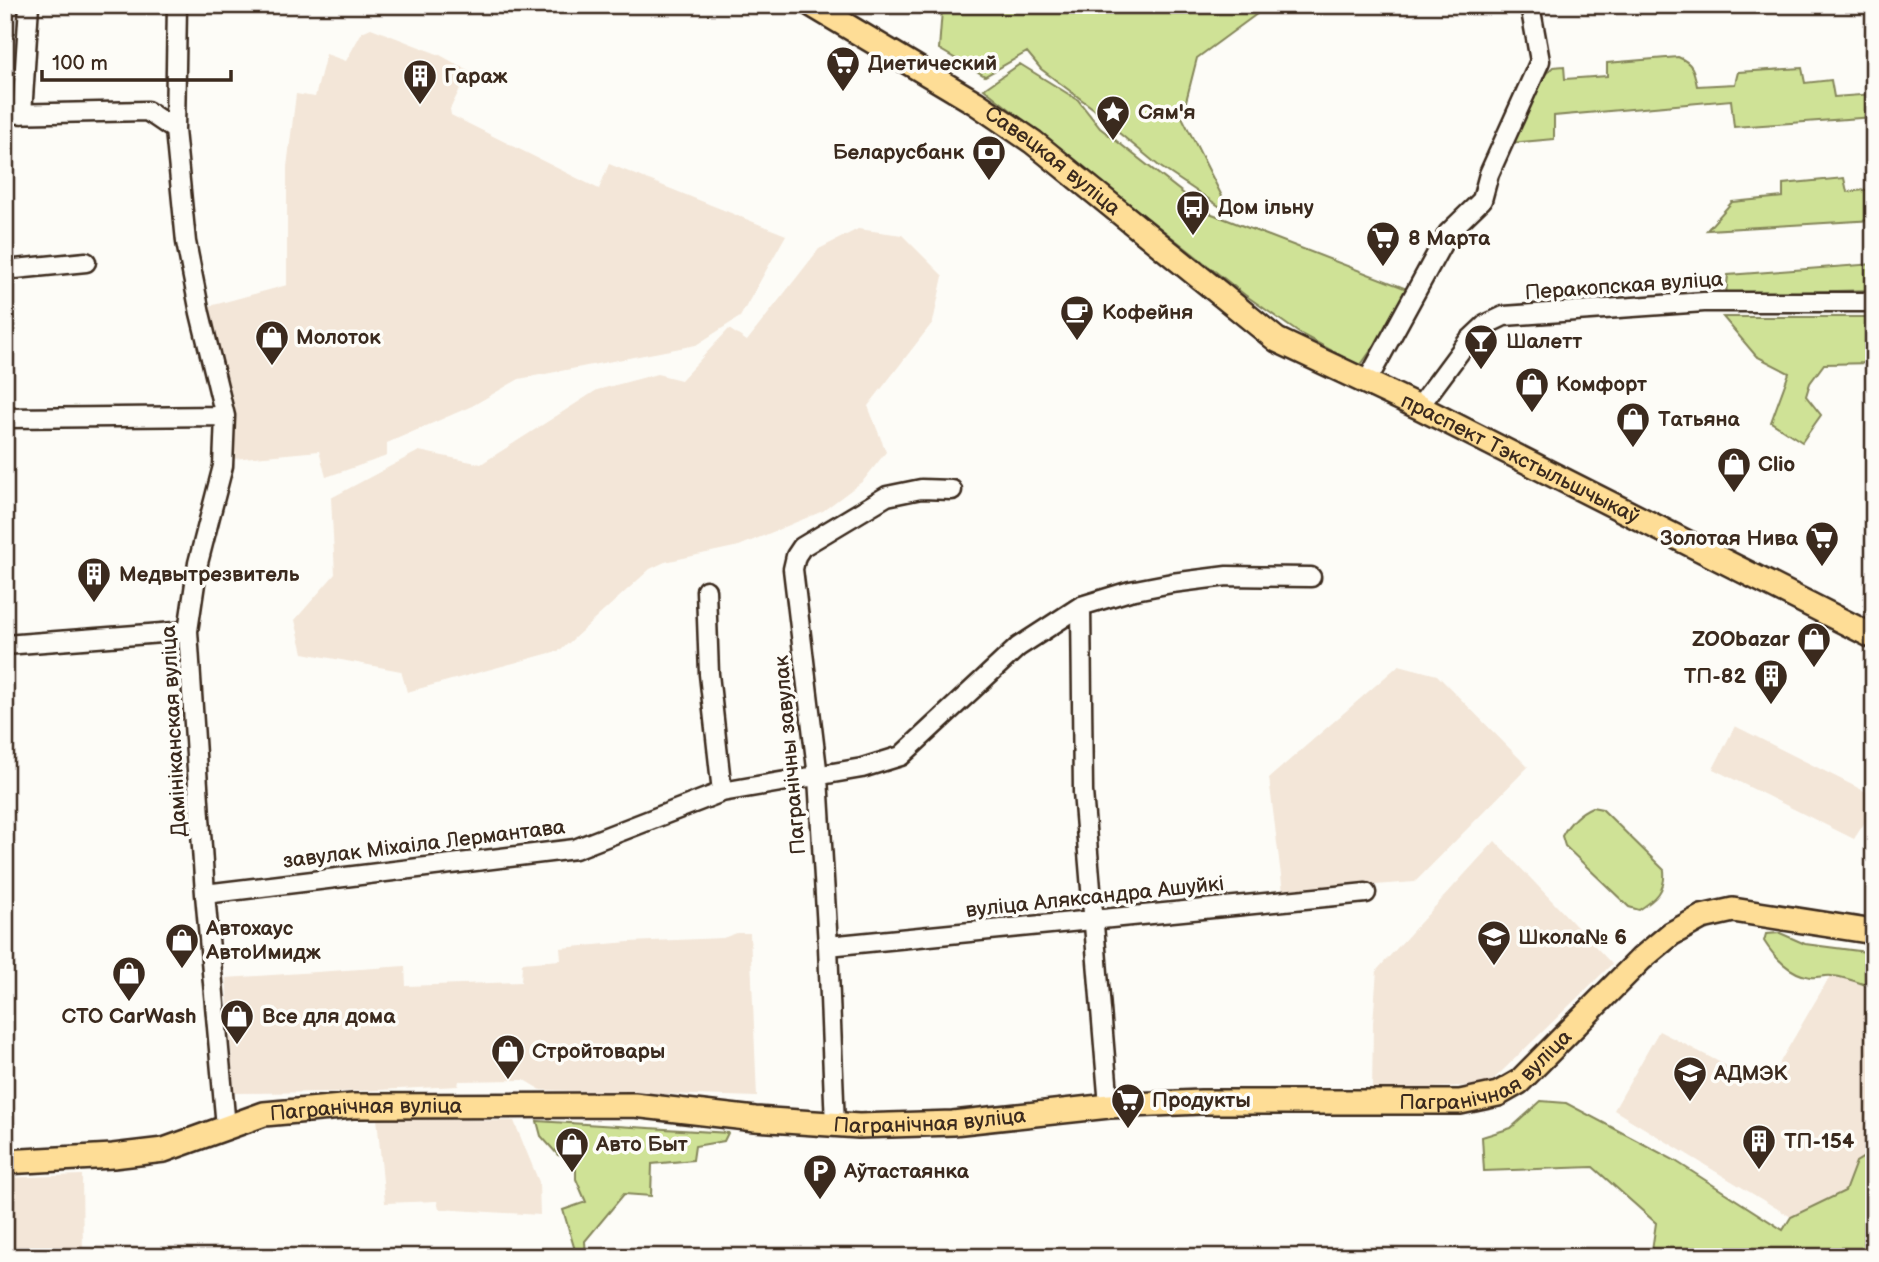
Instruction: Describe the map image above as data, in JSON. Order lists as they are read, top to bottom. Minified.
{"streets":{"main road":["Савецкая вуліца","праспект Тэкстыльшчыкаў","Пагранічная вуліца"],"street":["Перакопская вуліца","Дамініканская вуліца","Пагранічны завулак","завулак Міхаіла Лермантава","вуліца Аляксандра Ашуйкі"]},"crossings":[["Савецкая вуліца","праспект Тэкстыльшчыкаў"],["Перакопская вуліца","праспект Тэкстыльшчыкаў"],["Дамініканская вуліца","завулак Міхаіла Лермантава"],["Дамініканская вуліца","Пагранічная вуліца"],["Пагранічны завулак","завулак Міхаіла Лермантава"],["Пагранічны завулак","вуліца Аляксандра Ашуйкі"],["Пагранічны завулак","Пагранічная вуліца"]],"places":{"supermarket":["Диетический","8 Марта","Золотая Нива","Продукты"],"building":["Гараж","Медвытрезвитель","ТП-82","ТП-154"],"place":["Сям'я"],"bank":["Беларусбанк"],"bus stop":["Дом ільну"],"cafe":["Кофейня"],"shop":["Молоток","Комфорт","Татьяна","Clio","ZOObazar","Автохаус АвтоИмидж","СТО CarWash","Все для дома","Стройтовары","Авто Быт"],"bar":["Шалетт"],"school or university":["Школа№ 6","АДМЭК"],"parking":["Аўтастаянка"]},"scale_bar":"100 m"}
